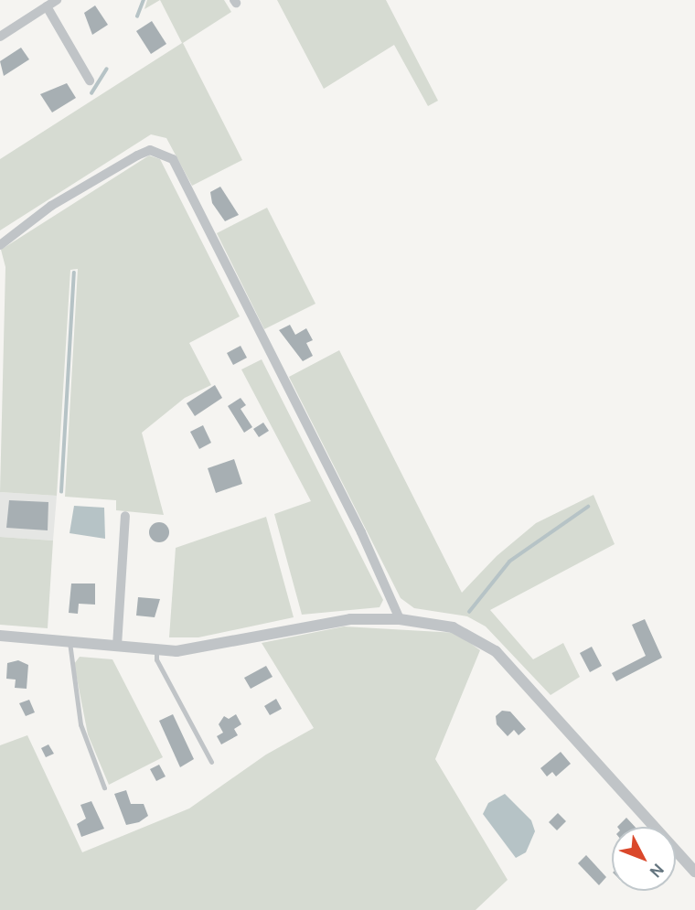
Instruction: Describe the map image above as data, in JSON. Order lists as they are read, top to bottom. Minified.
{"north":"bottom right"}
